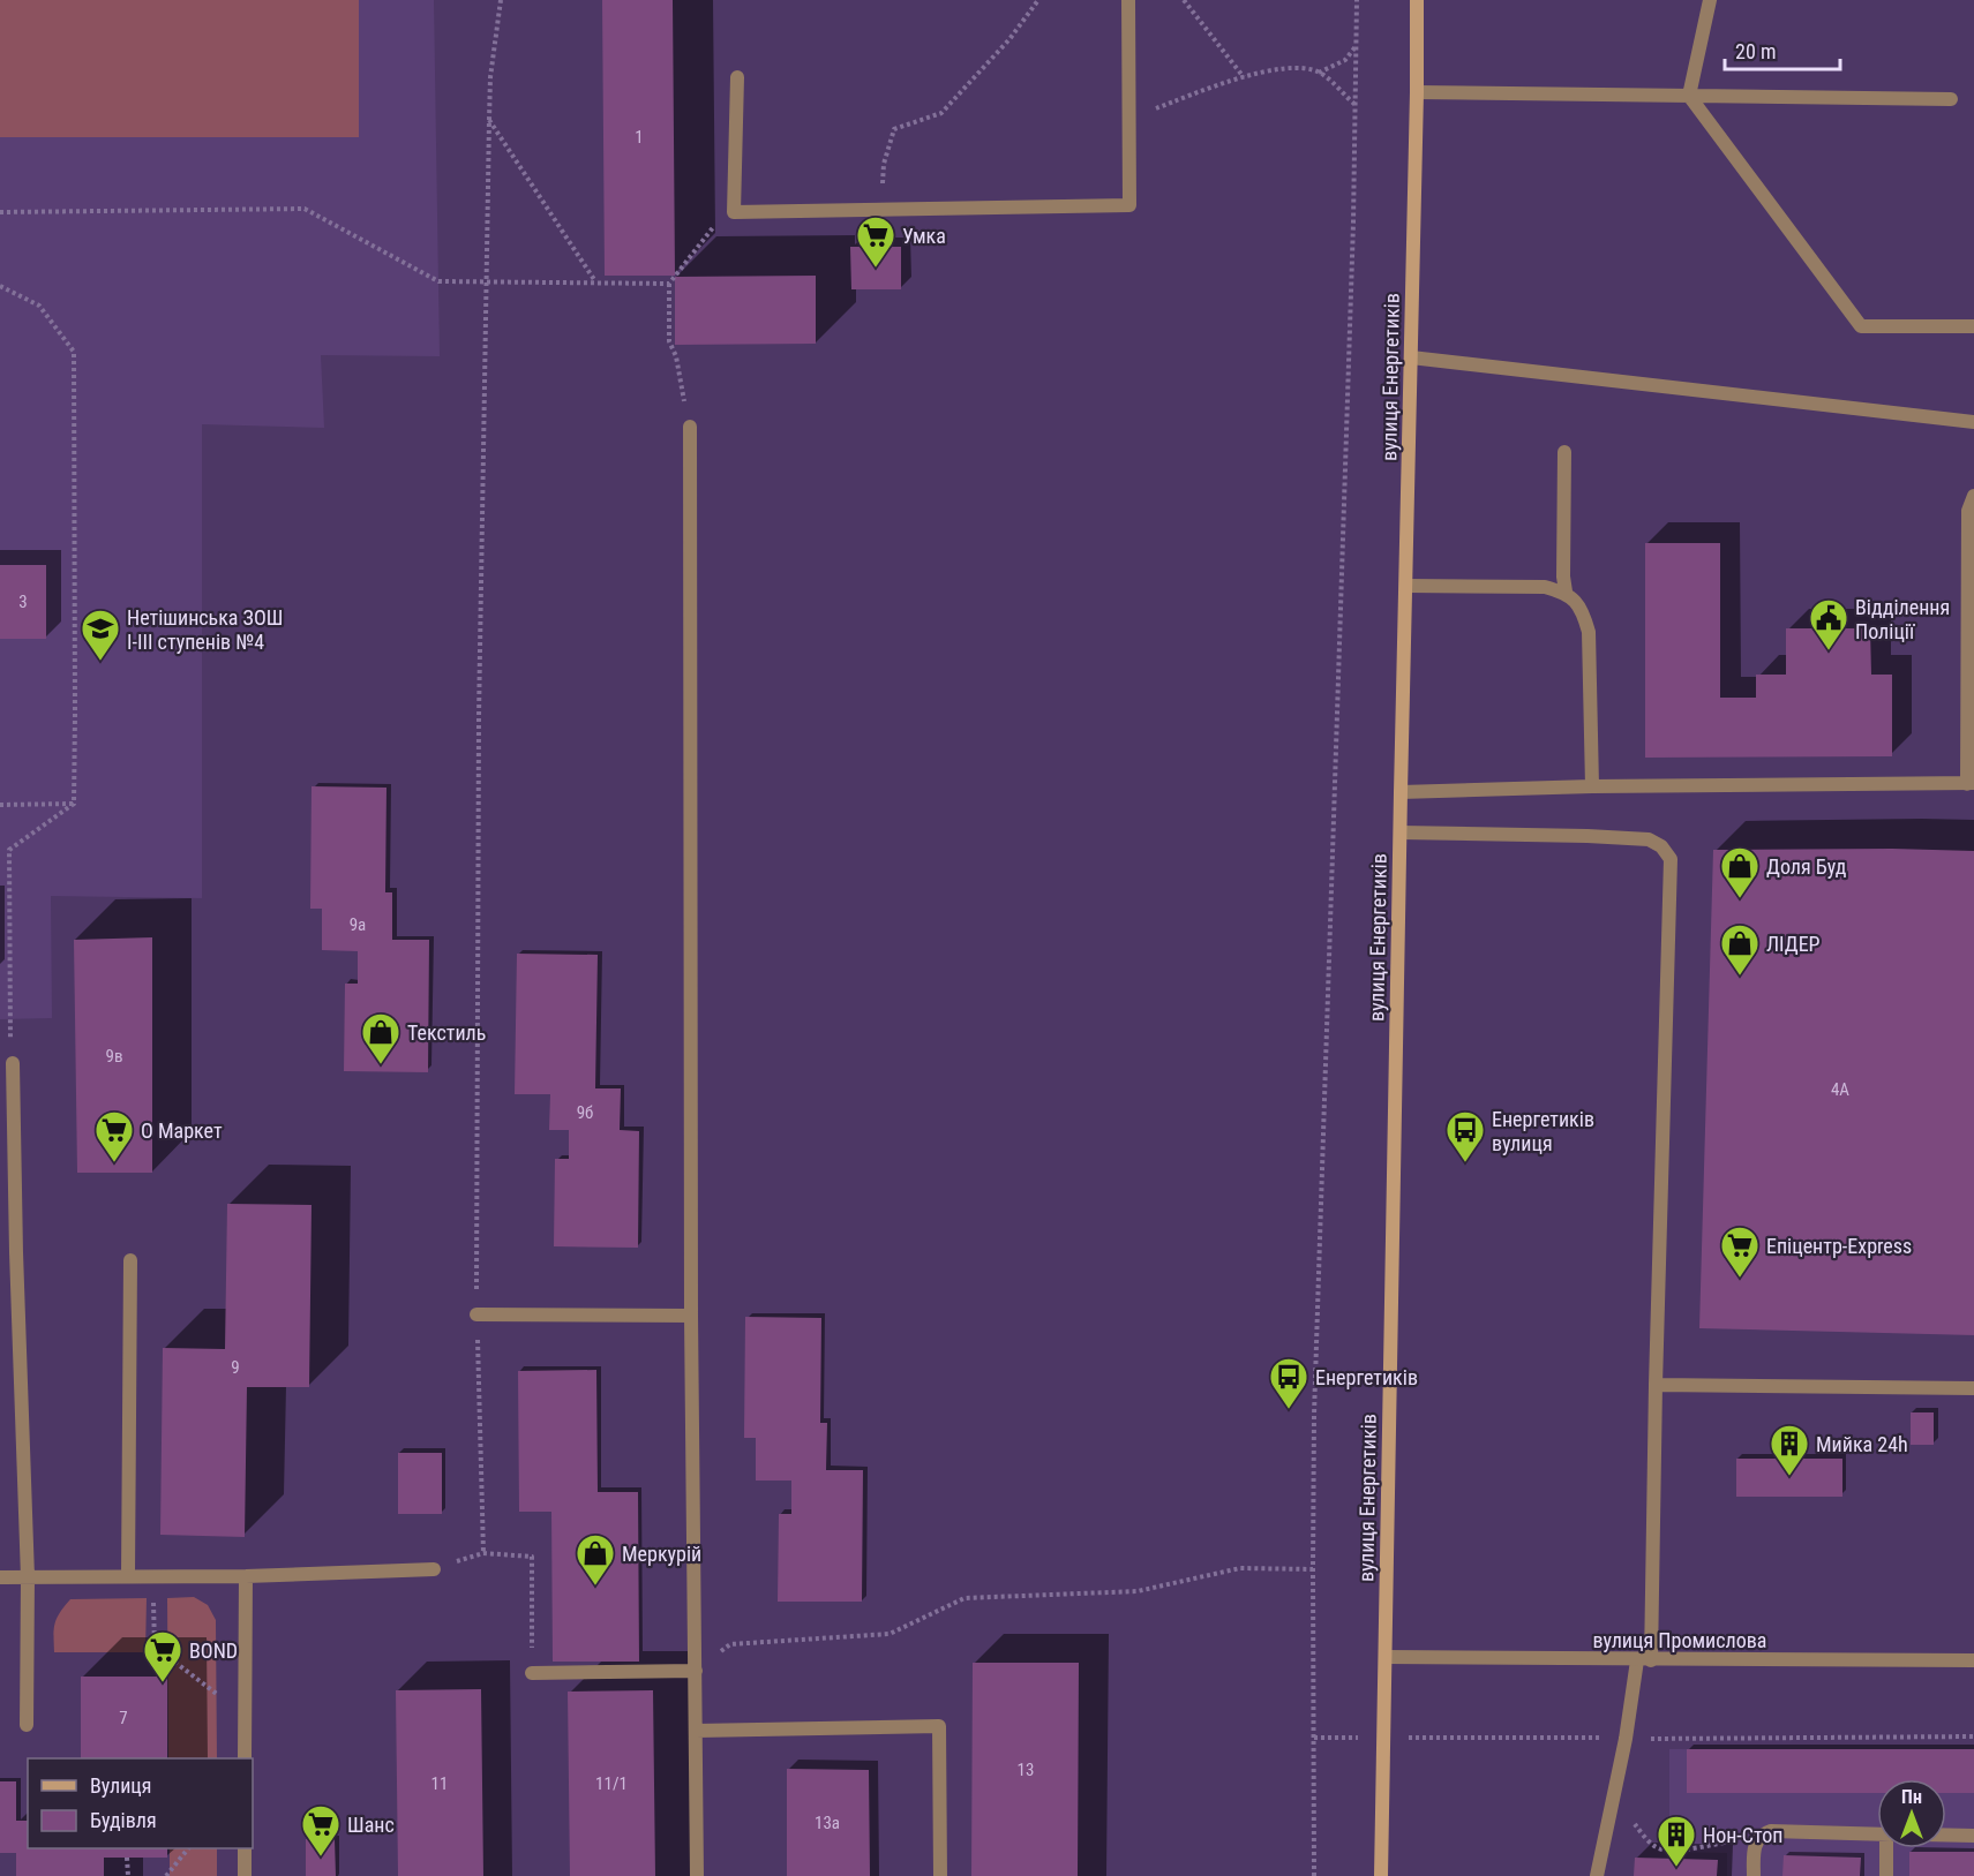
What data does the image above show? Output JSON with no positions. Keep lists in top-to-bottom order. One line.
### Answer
{"streets":{"main road":["вулиця Енергетиків"],"street":["вулиця Промислова"]},"crossings":[["вулиця Енергетиків","вулиця Промислова"]],"places":{"supermarket":["Умка","О Маркет","Епіцентр-Express","BOND","Шанс"],"public building":["Відділення Поліції"],"school or university":["Нетішинська ЗОШ І-ІІІ ступенів №4"],"shop":["Доля Буд","ЛІДЕР","Текстиль","Меркурій"],"bus stop":["Енергетиків вулиця","Енергетиків"],"building":["Мийка 24һ","Нон-Стоп"]},"house_numbers":["1","3","9а","9в","4А","9б","9","7","13","11","11/1","13а"],"legend":["Вулиця","Будівля"],"scale_bar":"20 m","north":"top"}
